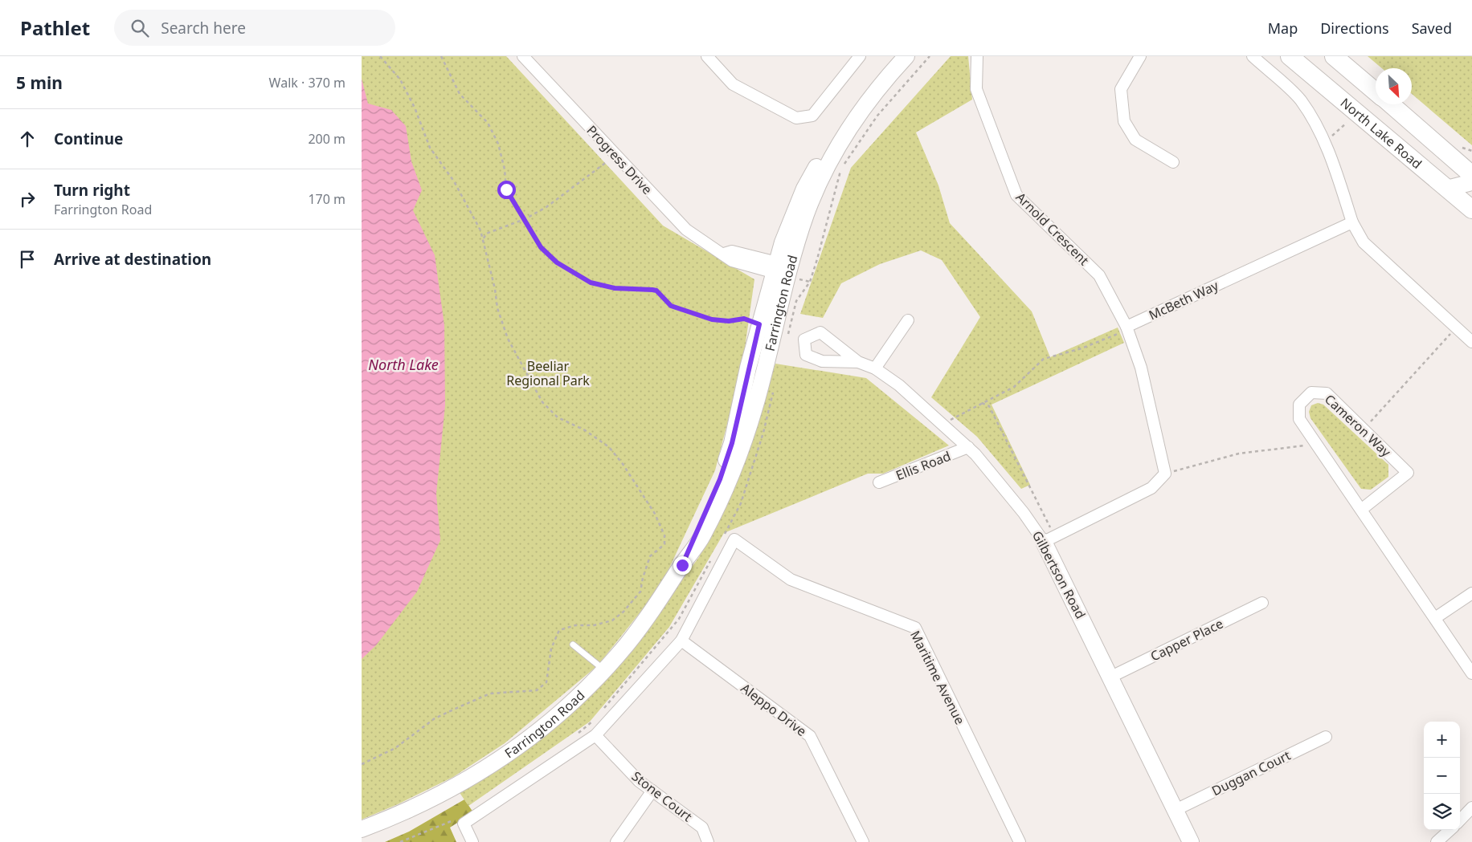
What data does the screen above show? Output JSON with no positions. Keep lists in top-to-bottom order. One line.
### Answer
{"streets":{"main road":["North Lake Road","Farrington Road","Gilbertson Road"],"street":["Progress Drive","Arnold Crescent","McBeth Way","Cameron Way","Ellis Road","Capper Place","Maritime Avenue","Aleppo Drive","Duggan Court","Stone Court"]},"crossings":[["Progress Drive","Farrington Road"],["Arnold Crescent","McBeth Way"],["Ellis Road","Gilbertson Road"],["Gilbertson Road","Capper Place"],["Gilbertson Road","Duggan Court"],["Maritime Avenue","Aleppo Drive"]],"water":["North Lake"],"parks":["Beeliar Regional Park"],"north":"bottom right","page":{"header":"Pathlet","search":"Search here","nav":["Map","Directions","Saved"],"heading":["5 min","Walk · 370 m"],"list":[["Continue","200 m"],["Turn right","Farrington Road","170 m"],"Arrive at destination"],"map_buttons":["+","−"]}}
